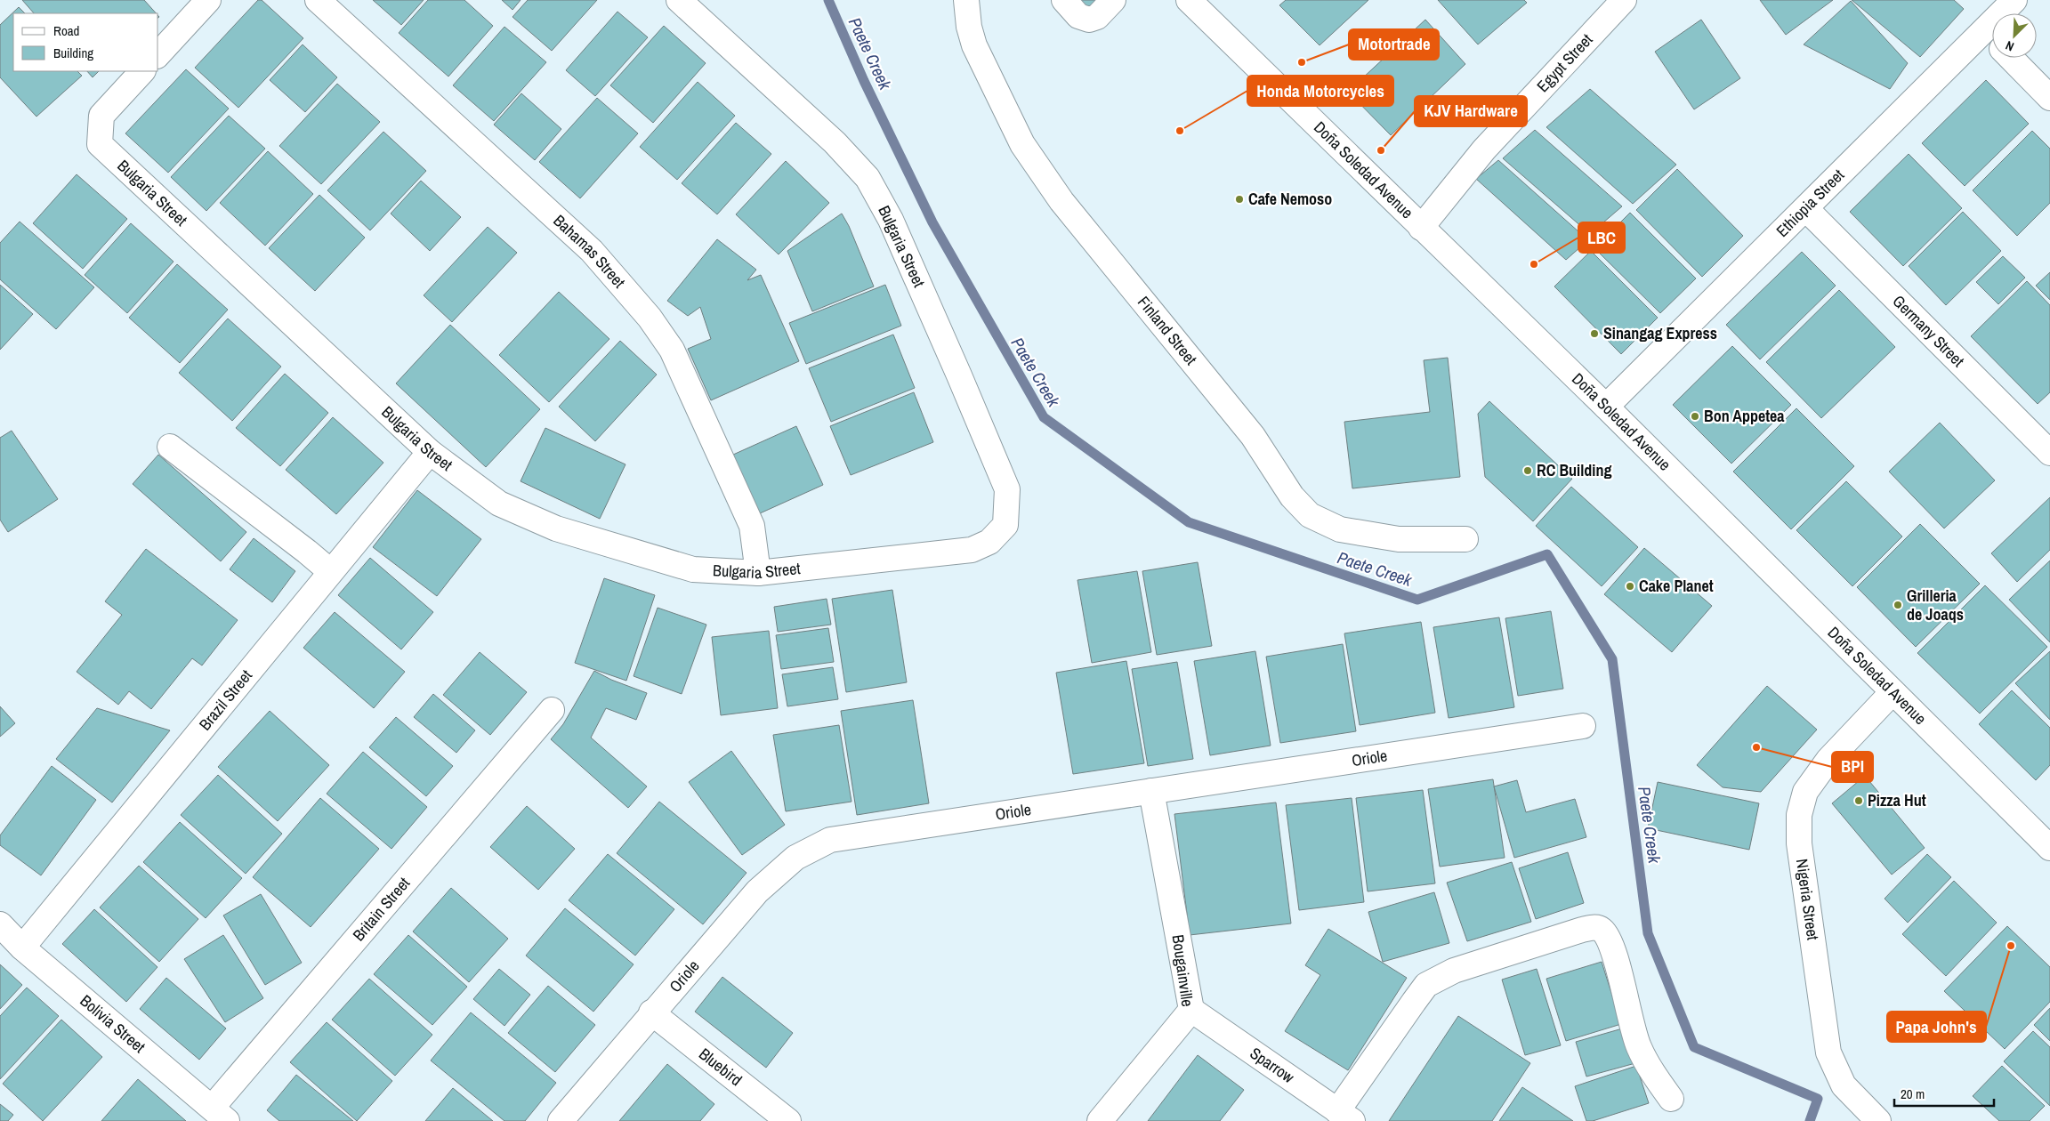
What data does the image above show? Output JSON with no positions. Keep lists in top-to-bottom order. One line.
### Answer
{"streets":{"street":["Egypt Street","Doña Soledad Avenue","Bulgaria Street","Ethiopia Street","Bahamas Street","Finland Street","Germany Street","Brazil Street","Oriole","Nigeria Street","Britain Street","Bougainville","Bolivia Street","Sparrow","Bluebird"]},"crossings":[["Egypt Street","Doña Soledad Avenue"],["Doña Soledad Avenue","Ethiopia Street"],["Doña Soledad Avenue","Nigeria Street"],["Bulgaria Street","Bahamas Street"],["Bulgaria Street","Brazil Street"],["Ethiopia Street","Germany Street"],["Brazil Street","Bolivia Street"],["Oriole","Bougainville"],["Oriole","Bluebird"],["Britain Street","Bolivia Street"],["Bougainville","Sparrow"]],"water":["Paete Creek"],"places":["Motortrade","Honda Motorcycles","KJV Hardware","Cafe Nemoso","LBC","Sinangag Express","Bon Appetea","RC Building","Cake Planet","Grilleria de Joaqs","BPI","Pizza Hut","Papa John's"],"legend":["Road","Building"],"scale_bar":"20 m","north":"bottom left"}
